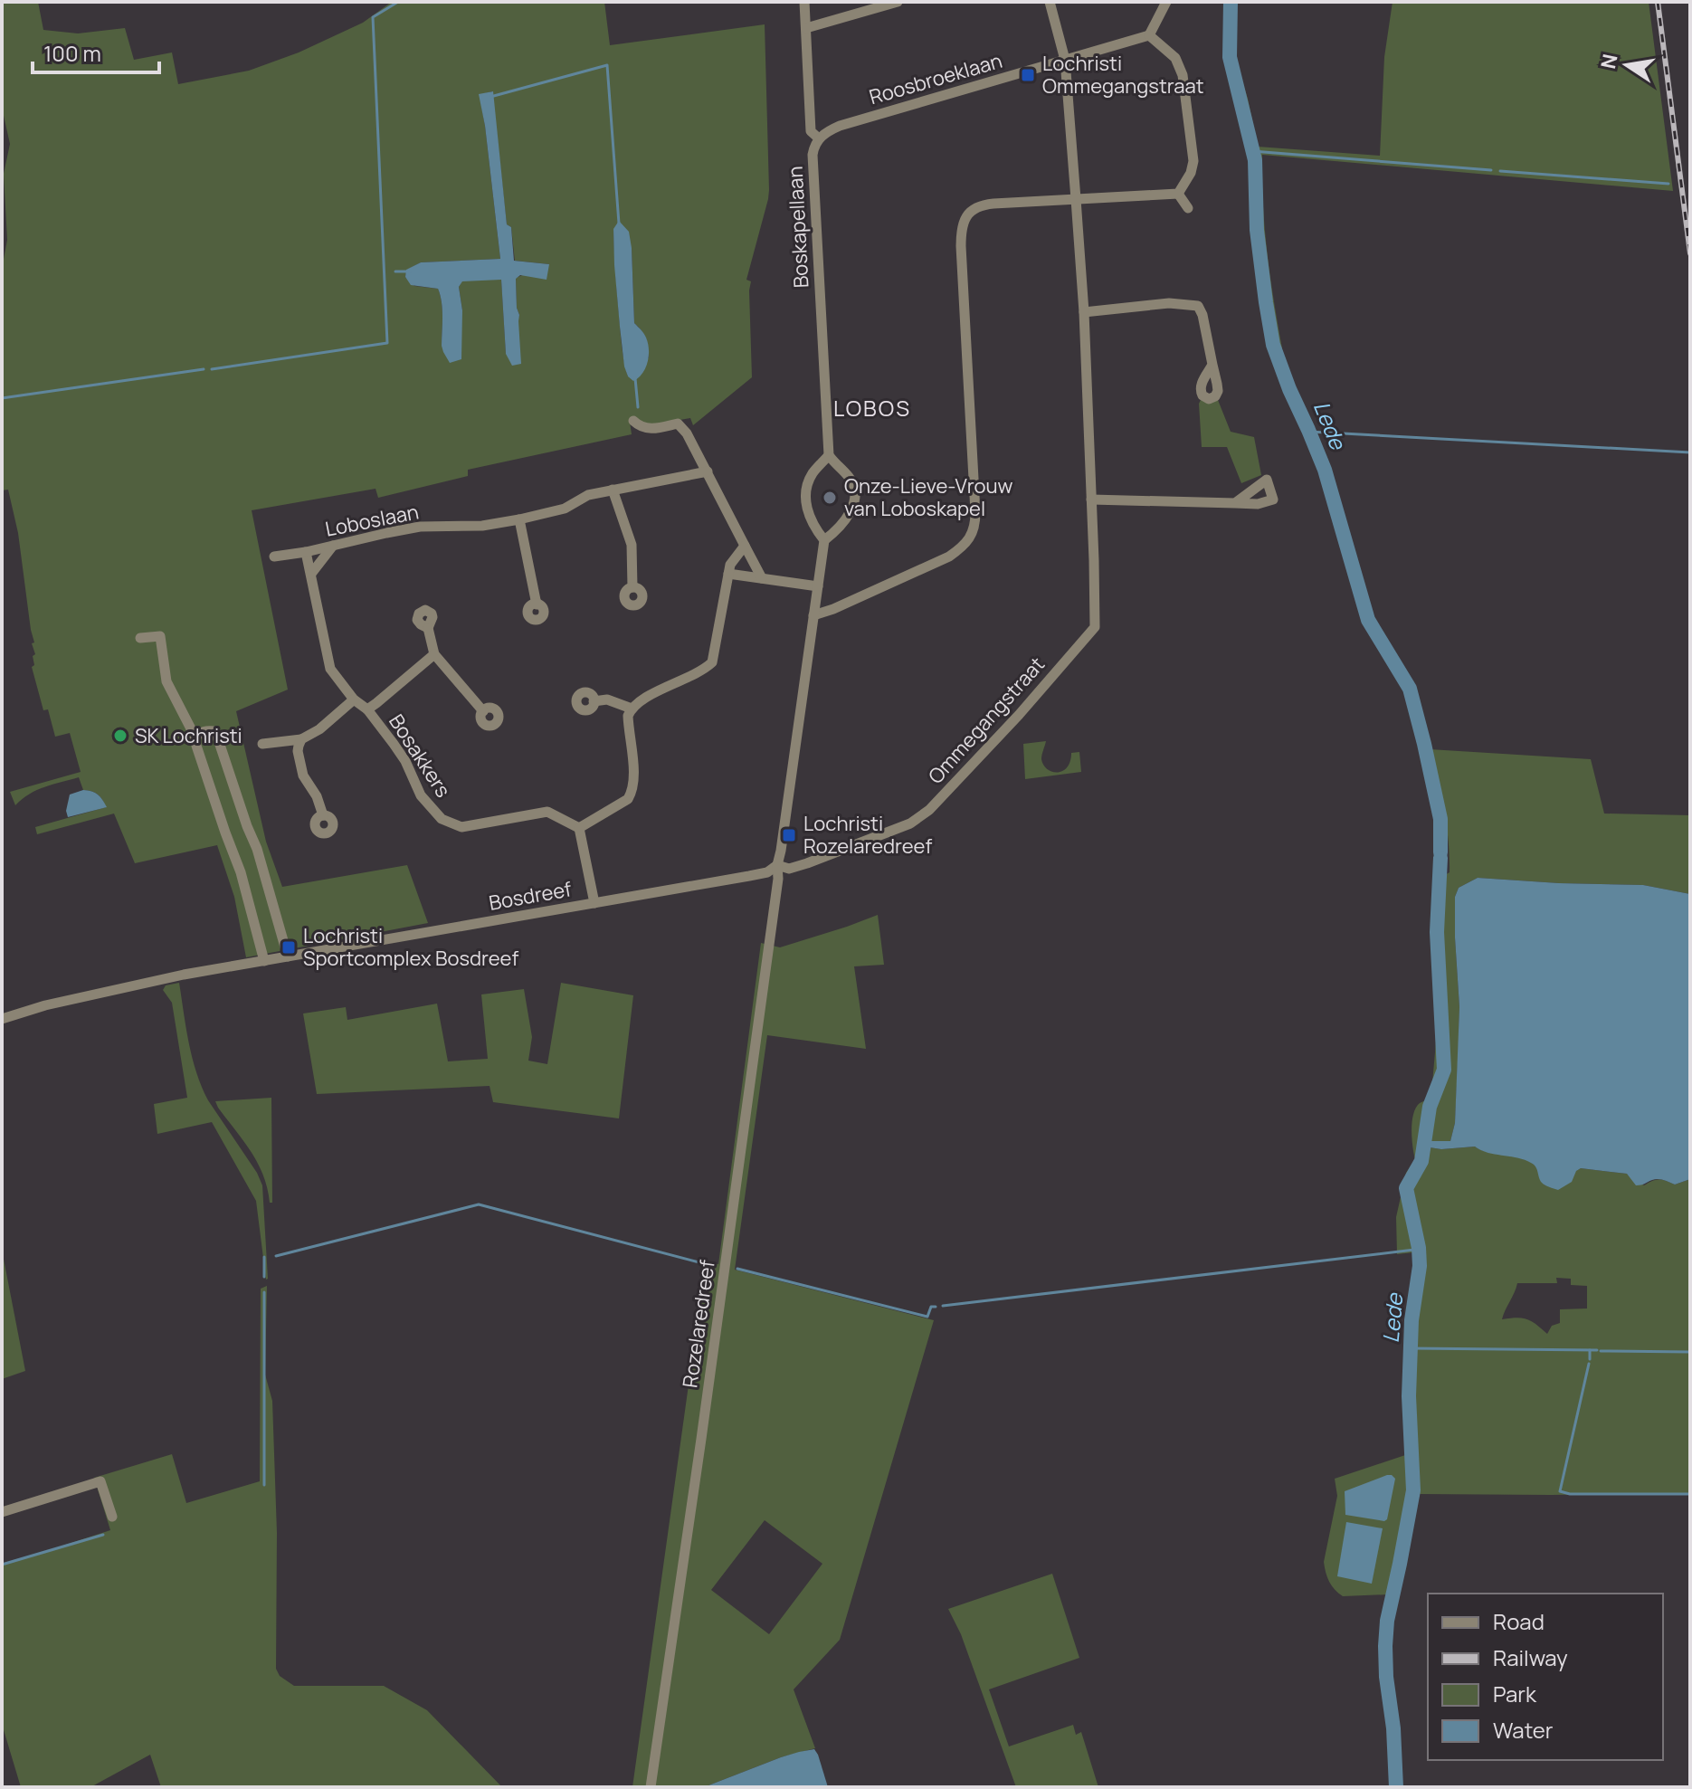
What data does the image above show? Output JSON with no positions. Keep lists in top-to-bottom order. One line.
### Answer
{"streets":{"street":["Roosbroeklaan","Boskapellaan","Loboslaan","Ommegangstraat","Bosakkers","Bosdreef","Rozelaredreef"]},"crossings":[["Roosbroeklaan","Boskapellaan"],["Roosbroeklaan","Ommegangstraat"],["Loboslaan","Bosakkers"],["Ommegangstraat","Bosdreef"],["Ommegangstraat","Rozelaredreef"],["Bosdreef","Rozelaredreef"]],"districts":["LOBOS"],"water":["Lede"],"places":{"transit":["Lochristi Ommegangstraat","Lochristi Rozelaredreef","Lochristi Sportcomplex Bosdreef"],"other":["Onze-Lieve-Vrouw van Loboskapel","SK Lochristi"]},"legend":["Road","Railway","Park","Water"],"scale_bar":"100 m","north":"left"}
